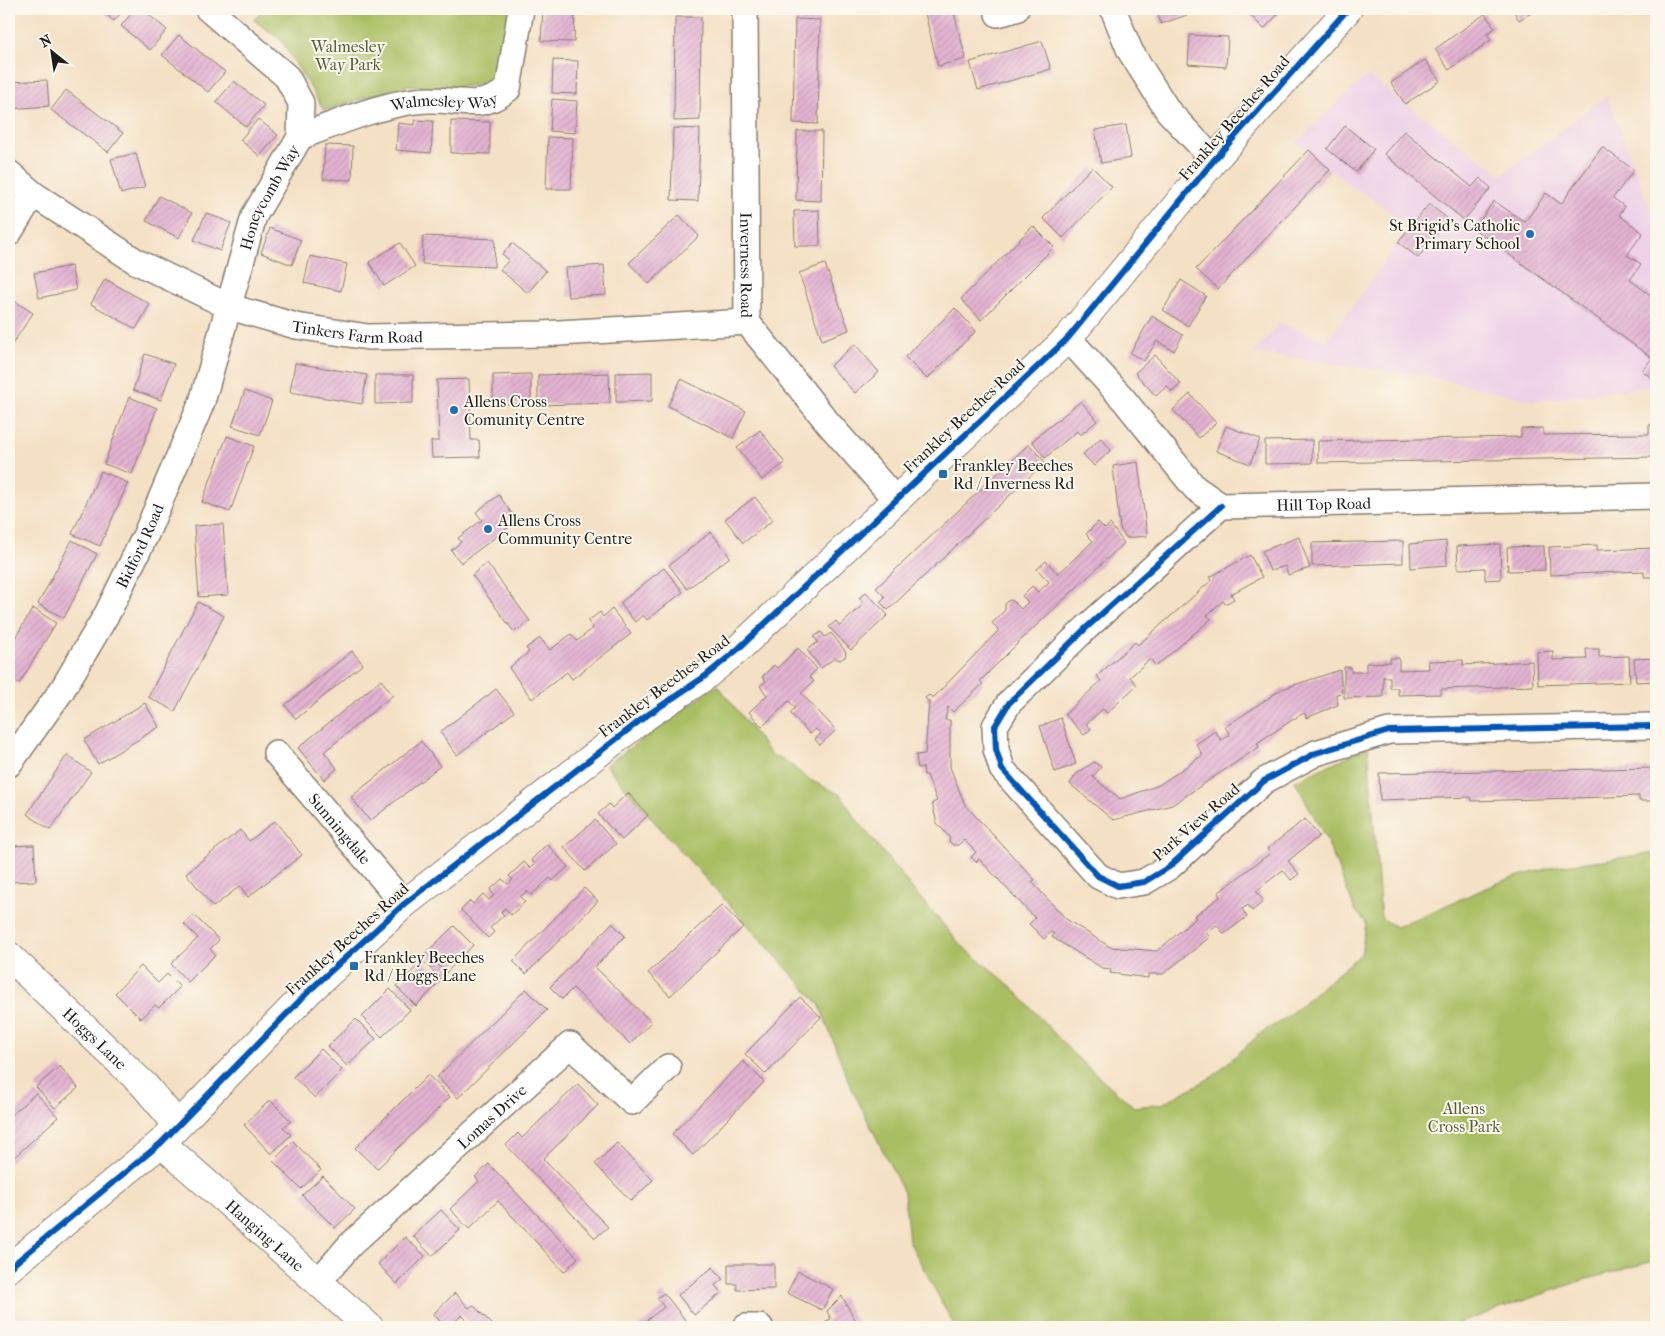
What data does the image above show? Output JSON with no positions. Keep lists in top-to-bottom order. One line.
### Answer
{"streets":{"street":["Walmesley Way","Frankley Beeches Road","Honeycomb Way","Inverness Road","Tinkers Farm Road","Hill Top Road","Bidford Road","Park View Road","Sunningdale","Hoggs Lane","Lomas Drive","Hanging Lane"]},"crossings":[["Walmesley Way","Honeycomb Way"],["Frankley Beeches Road","Inverness Road"],["Frankley Beeches Road","Sunningdale"],["Frankley Beeches Road","Hoggs Lane"],["Frankley Beeches Road","Hanging Lane"],["Honeycomb Way","Tinkers Farm Road"],["Honeycomb Way","Bidford Road"],["Inverness Road","Tinkers Farm Road"],["Tinkers Farm Road","Bidford Road"],["Hill Top Road","Park View Road"],["Hoggs Lane","Hanging Lane"],["Lomas Drive","Hanging Lane"]],"parks":["Walmesley Way Park","Allens Cross Park"],"places":{"other":["St Brigid's Catholic Primary School","Allens Cross Comunity Centre","Allens Cross Community Centre"],"transit":["Frankley Beeches Rd / Inverness Rd","Frankley Beeches Rd / Hoggs Lane"]},"north":"top left"}
